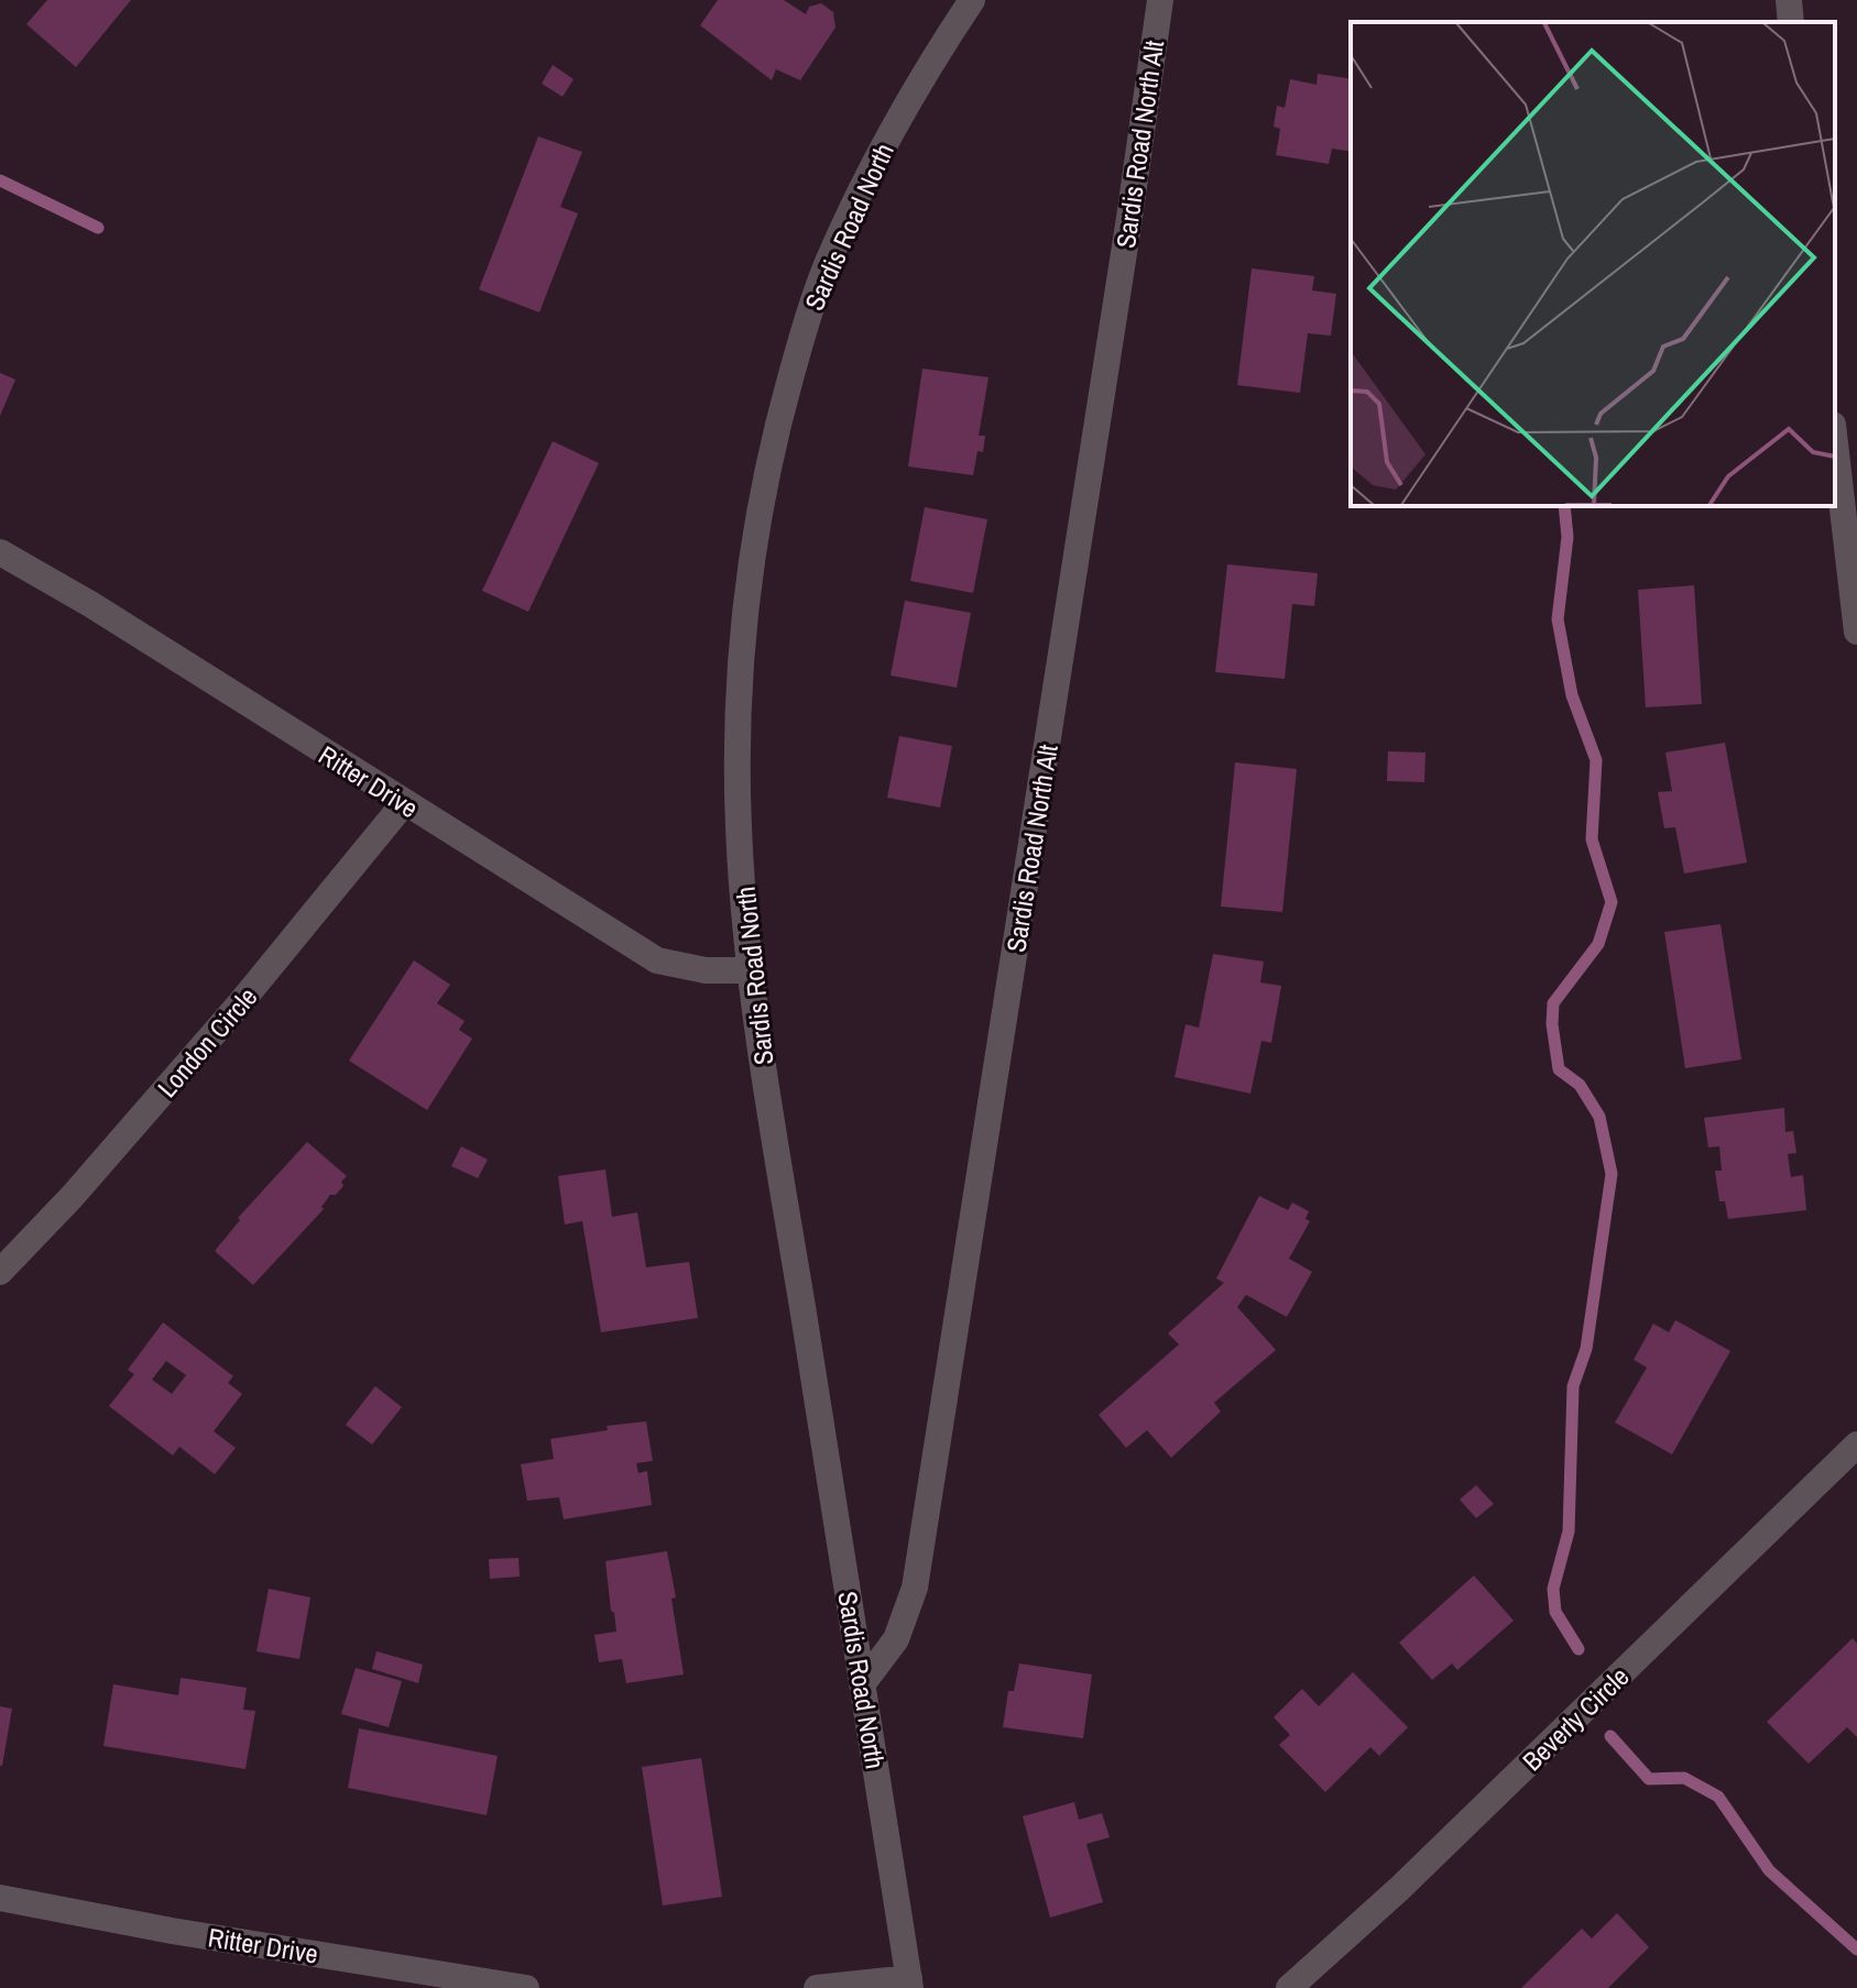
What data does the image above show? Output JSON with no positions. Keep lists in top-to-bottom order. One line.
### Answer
{"streets":{"street":["Sardis Road North Alt","Sardis Road North","Ritter Drive","London Circle","Beverly Circle"]},"crossings":[["Sardis Road North Alt","Sardis Road North"],["Sardis Road North","Ritter Drive"],["Ritter Drive","London Circle"]]}
